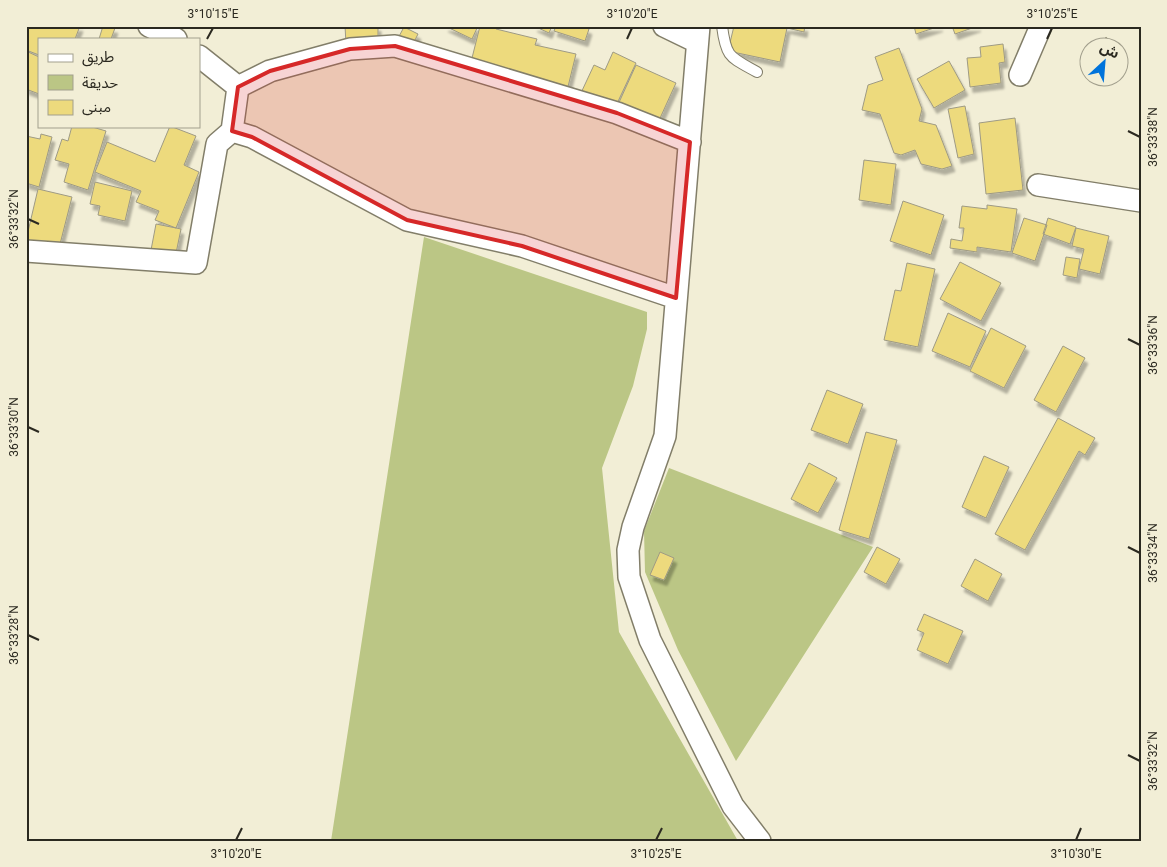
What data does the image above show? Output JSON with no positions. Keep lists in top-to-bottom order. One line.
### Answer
{"legend":["طريق","حديقة","مبنى"],"north":"top right","coordinates":["3°10'15\"E","3°10'20\"E","3°10'25\"E","36°33'38\"N","36°33'32\"N","36°33'36\"N","36°33'30\"N","36°33'34\"N","36°33'28\"N","3°10'30\"E"]}
